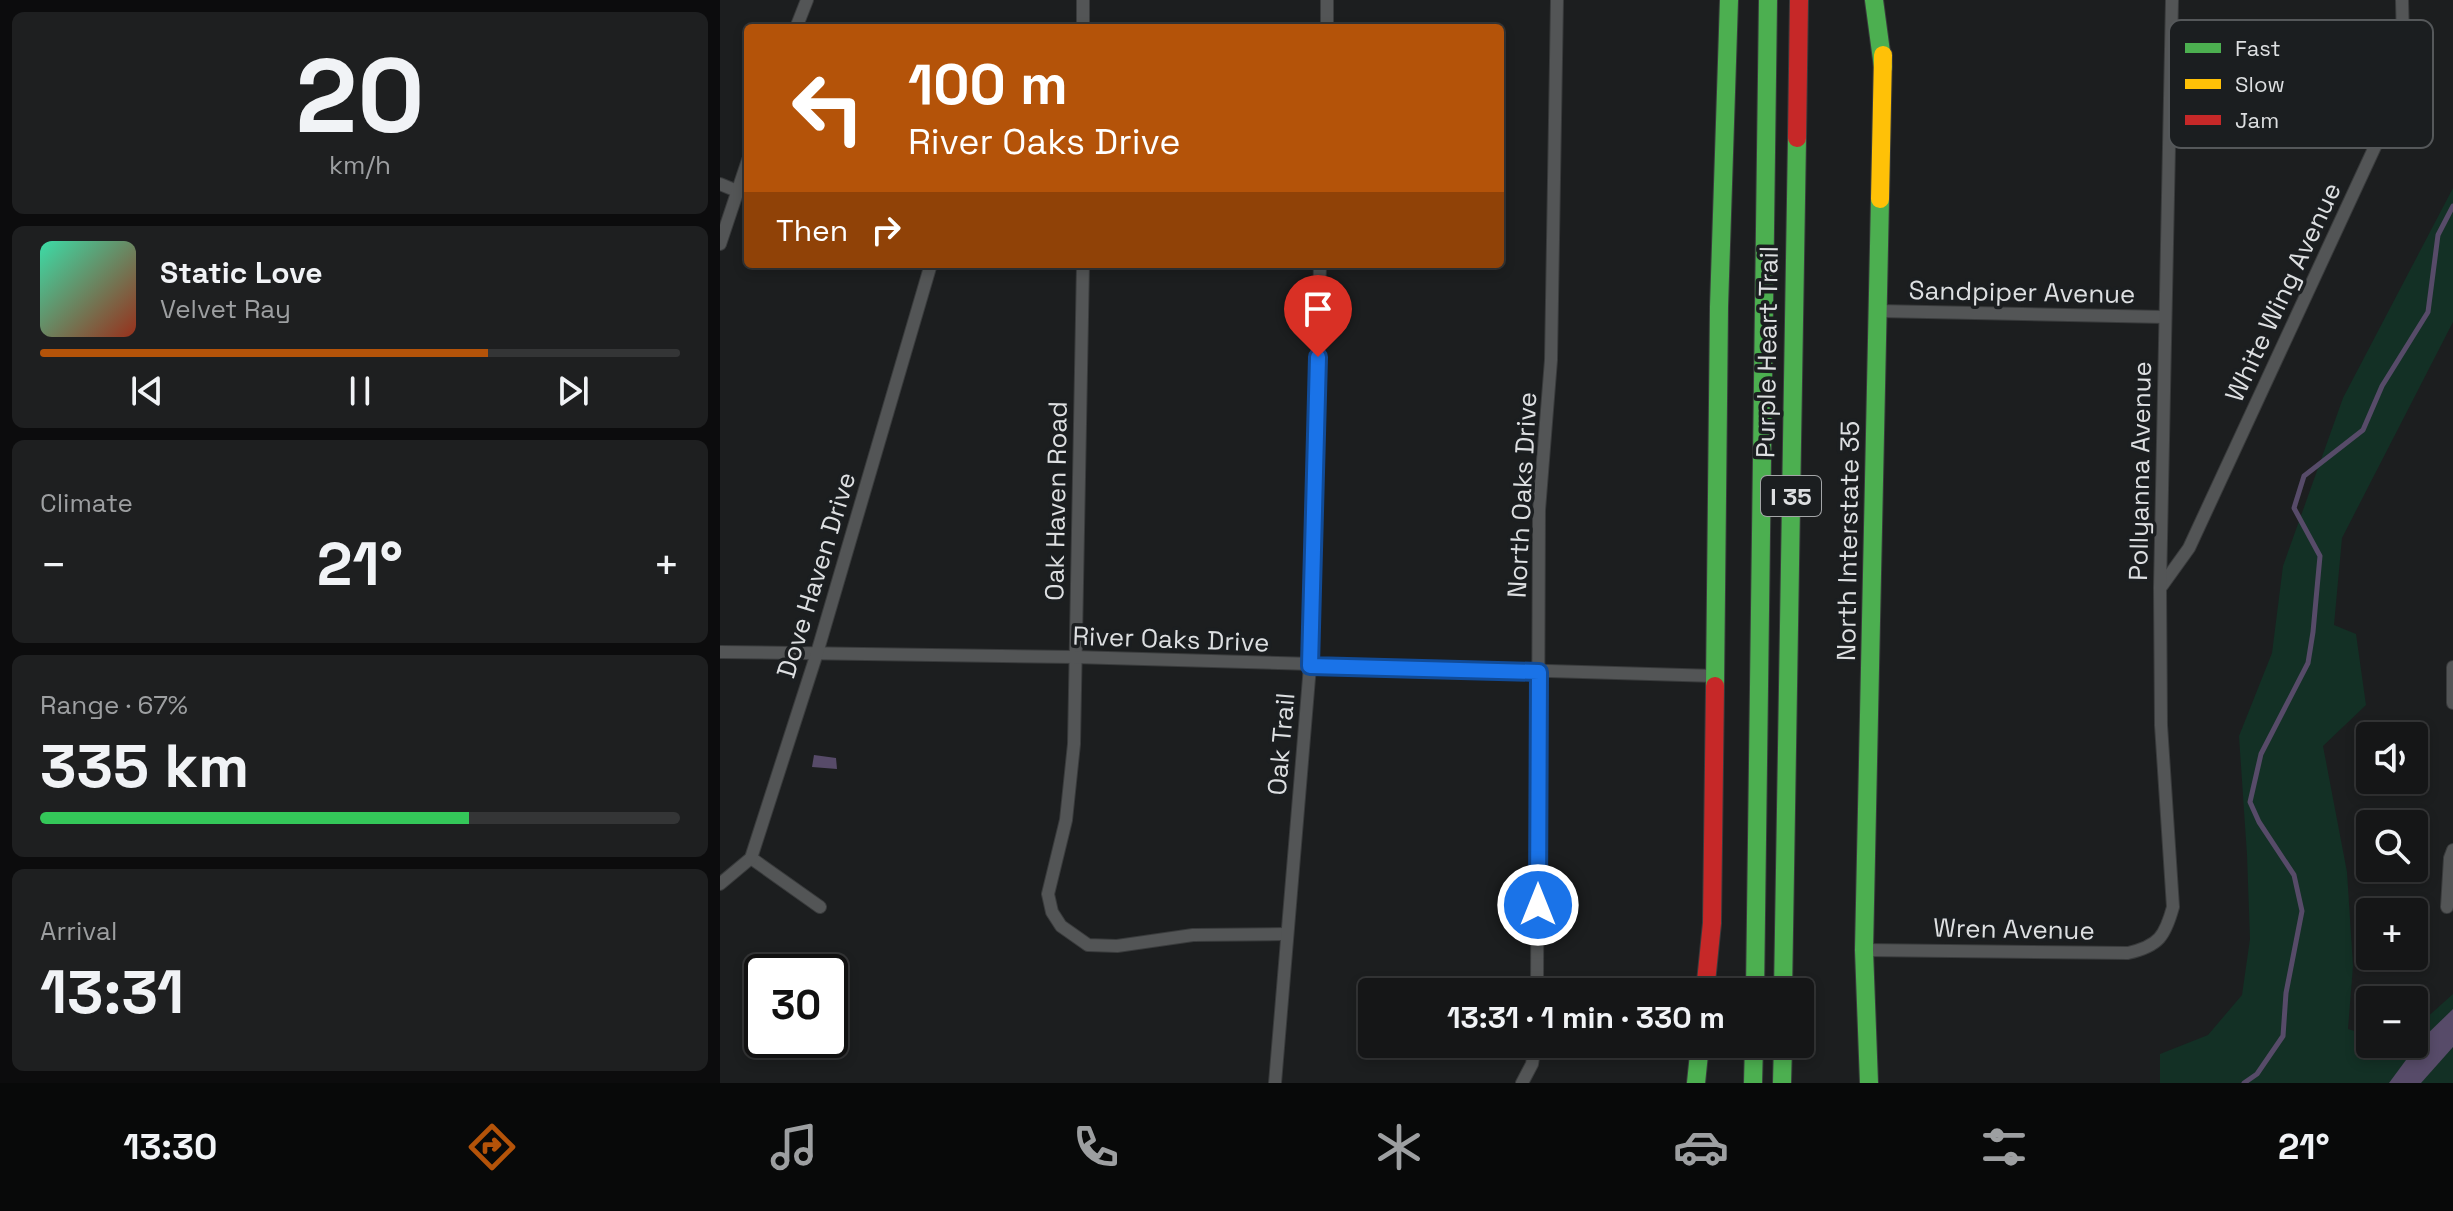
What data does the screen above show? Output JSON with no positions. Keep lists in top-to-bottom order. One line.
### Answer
{"streets":{"main road":["Purple Heart Trail","I 35","North Interstate 35"],"street":["Sandpiper Avenue","White Wing Avenue","Pollyanna Avenue","North Oaks Drive","Oak Haven Road","Dove Haven Drive","River Oaks Drive","Oak Trail","Wren Avenue"]},"crossings":[["Sandpiper Avenue","Pollyanna Avenue"],["Sandpiper Avenue","North Interstate 35"],["White Wing Avenue","Pollyanna Avenue"],["Pollyanna Avenue","Wren Avenue"],["North Oaks Drive","River Oaks Drive"],["Oak Haven Road","River Oaks Drive"],["Oak Haven Road","Oak Trail"],["North Interstate 35","Wren Avenue"],["Dove Haven Drive","River Oaks Drive"],["River Oaks Drive","Oak Trail"]],"legend":["Fast","Slow","Jam"],"page":{"tile":[["20","km/h"],"Climate",["Range · 67%","335 km"],["Arrival","13:31"]],"turn":["100 m","River Oaks Drive"],"then":"Then","song":["Static Love","Velvet Ray"],"heat":["−","21°","+"],"map_buttons":["+","−"],"limit":"30","trip":"13:31 · 1 min · 330 m","tabs":["13:30","21°"]}}
